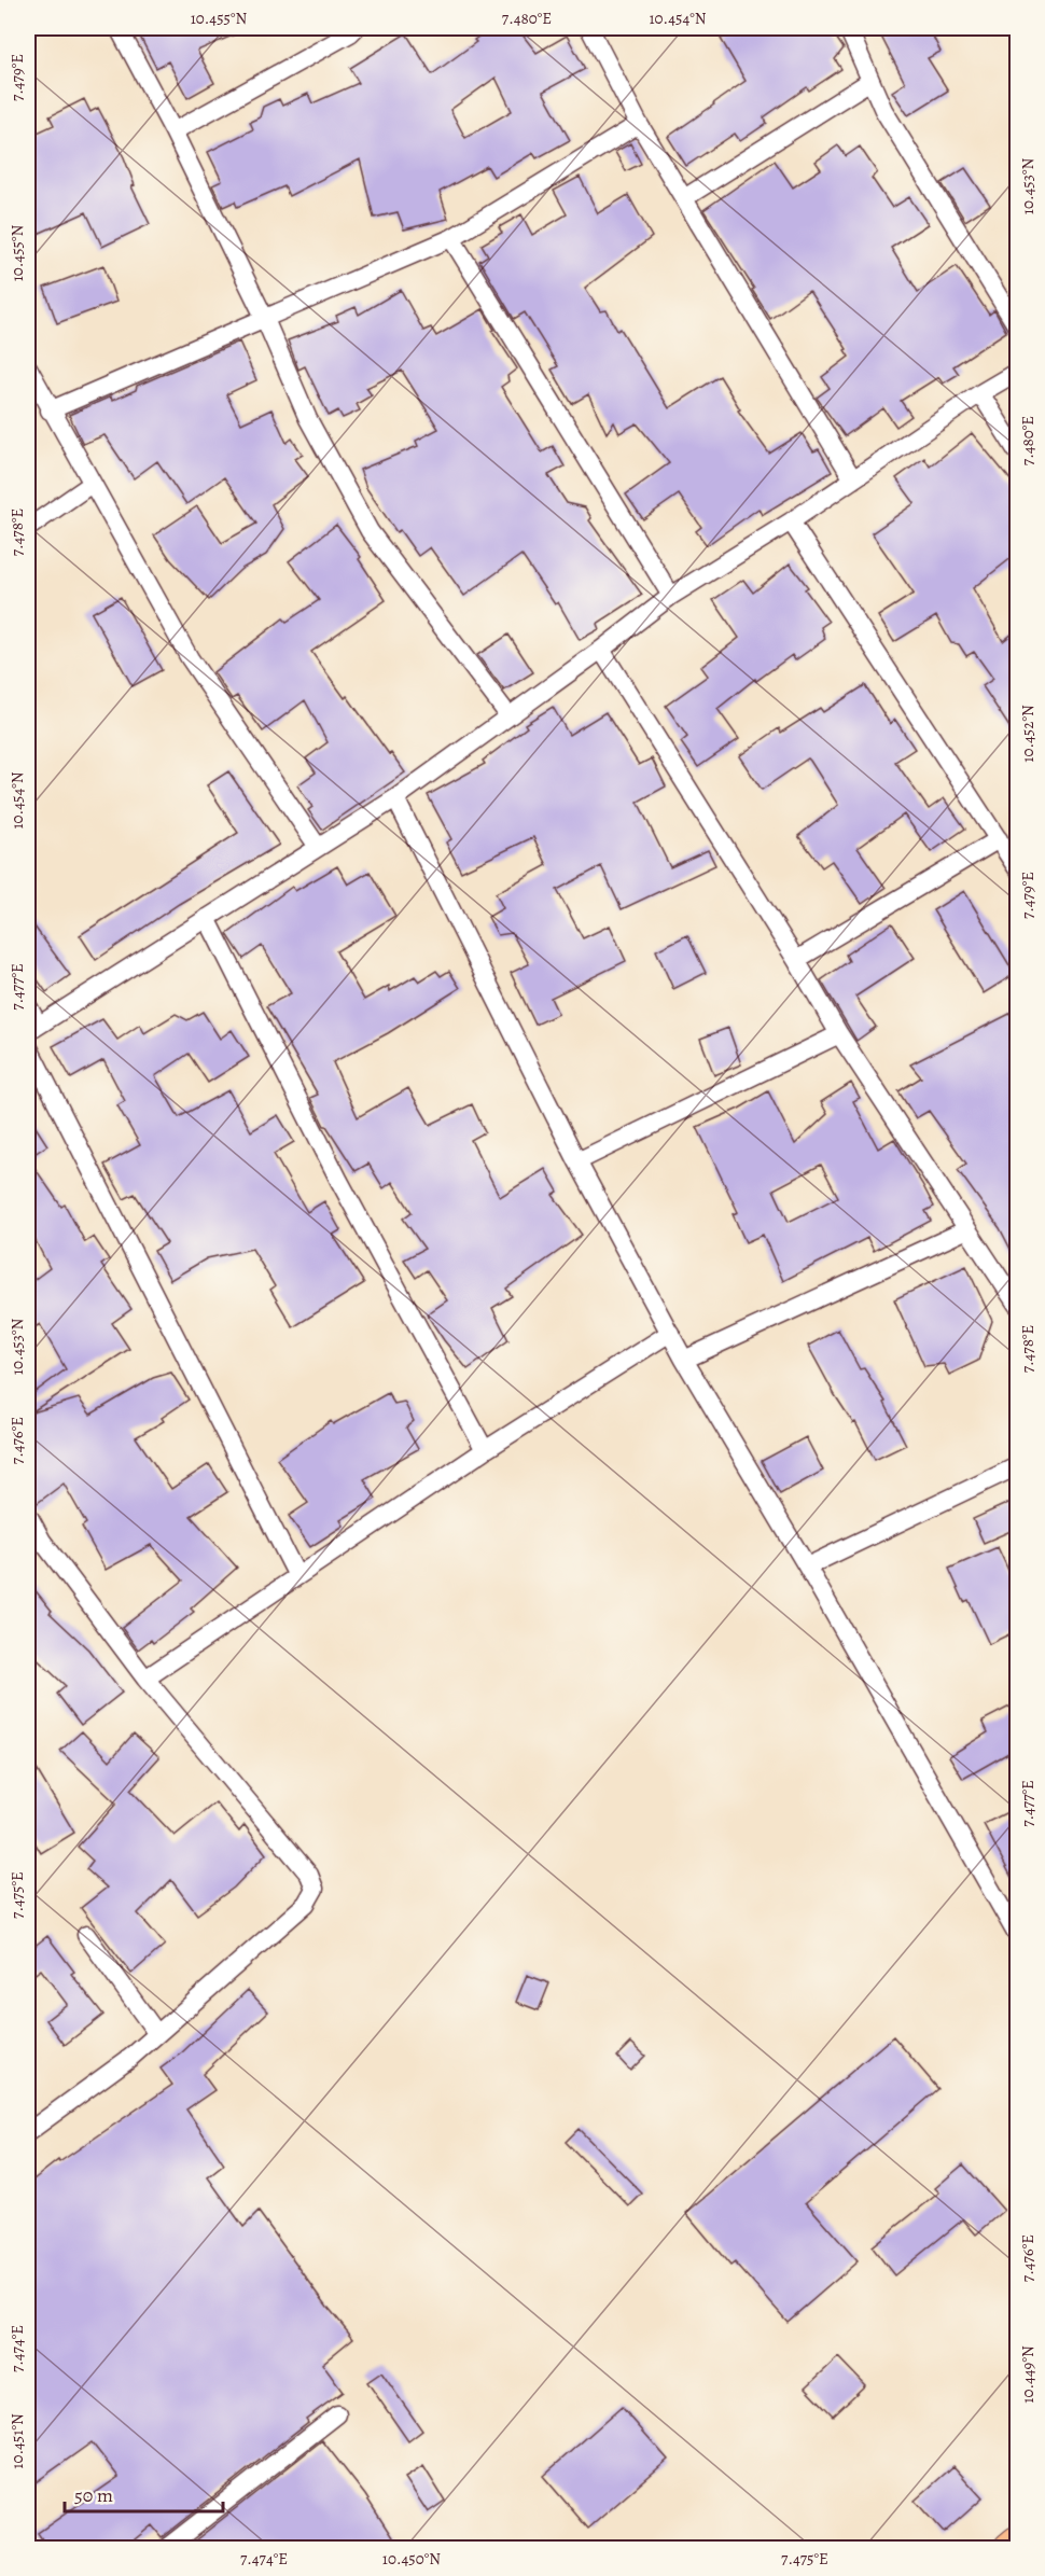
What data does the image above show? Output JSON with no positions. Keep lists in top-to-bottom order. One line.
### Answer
{"scale_bar":"50 m","coordinates":["10.455°N","7.480°E","10.454°N","7.479°E","10.453°N","7.478°E","10.452°N","7.477°E","7.476°E","7.475°E","7.474°E","10.449°N","10.451°N","10.450°N"]}
